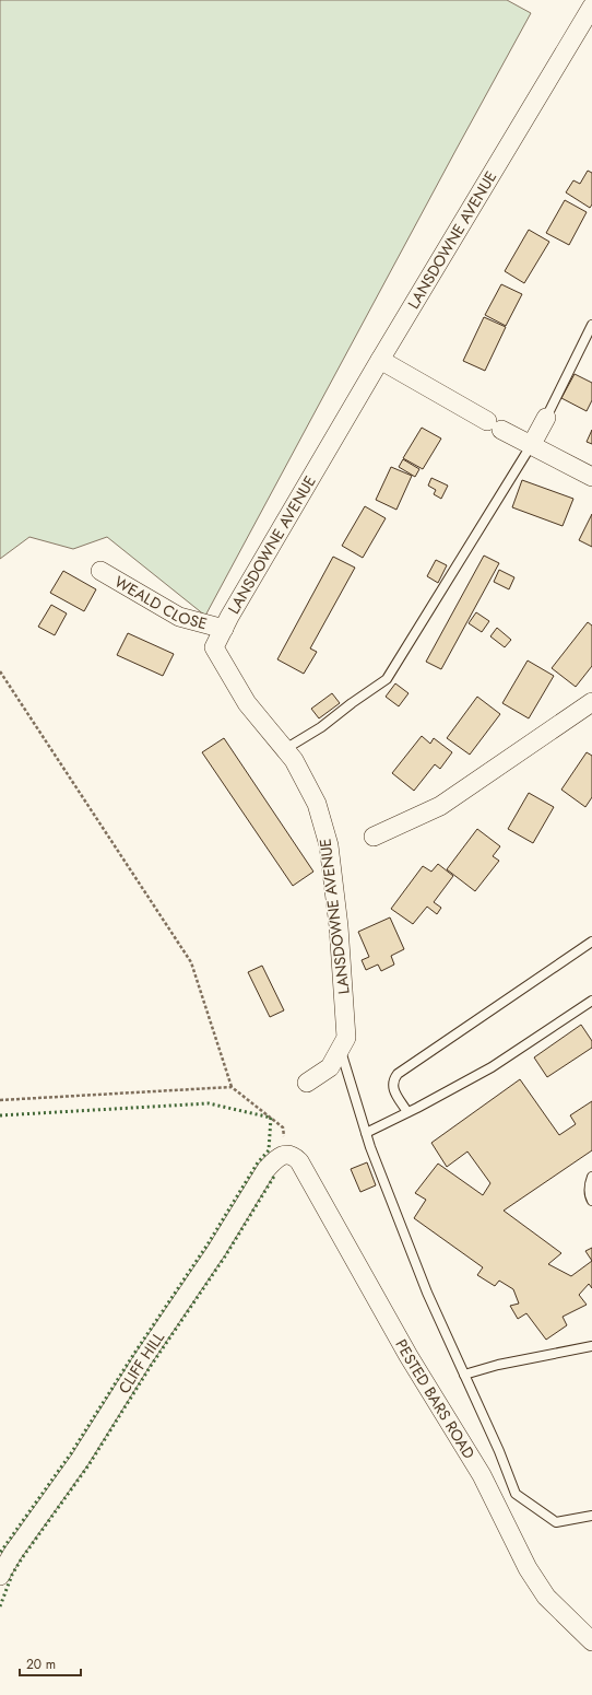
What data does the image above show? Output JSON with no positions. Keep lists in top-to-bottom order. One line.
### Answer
{"streets":{"street":["LANSDOWNE AVENUE","WEALD CLOSE","CLIFF HILL","PESTED BARS ROAD"]},"crossings":[["LANSDOWNE AVENUE","WEALD CLOSE"],["CLIFF HILL","PESTED BARS ROAD"]],"scale_bar":"20 m"}
